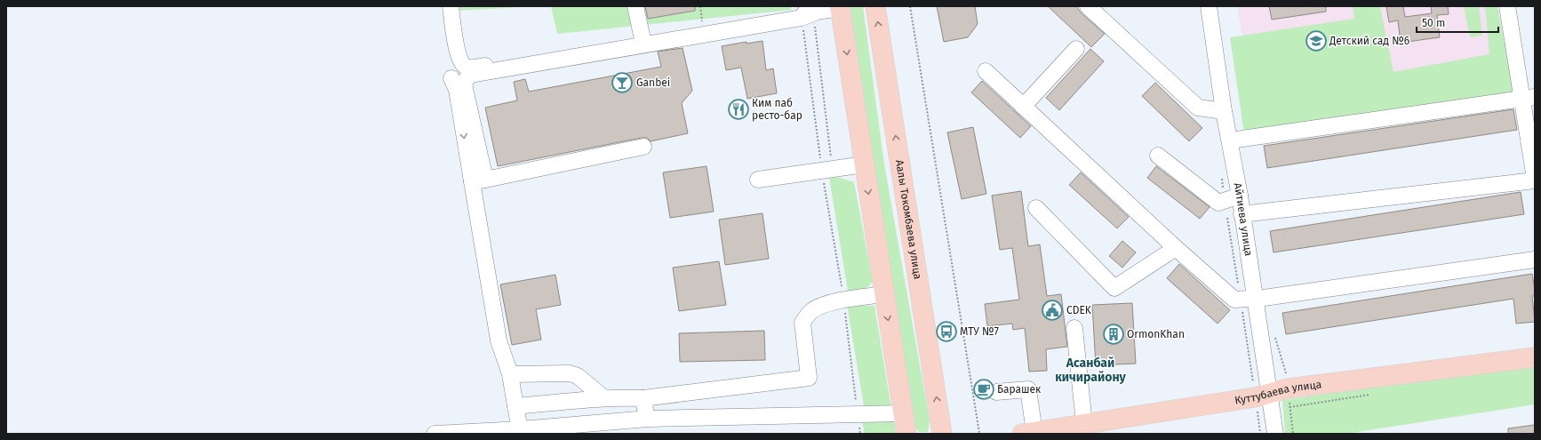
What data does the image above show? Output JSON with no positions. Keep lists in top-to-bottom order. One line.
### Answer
{"streets":{"main road":["Аалы Токомбаева улица","Куттубаева улица"],"street":["Айтиева улица"]},"crossings":[["Айтиева улица","Куттубаева улица"]],"districts":["Асанбай кичирайону"],"places":{"school or university":["Детский сад №6"],"bar":["Ganbei"],"restaurant":["Ким паб ресто-бар"],"public building":["CDEK"],"bus stop":["МТУ №7"],"building":["OrmonKhan"],"cafe":["Барашек"]},"scale_bar":"50 m"}
